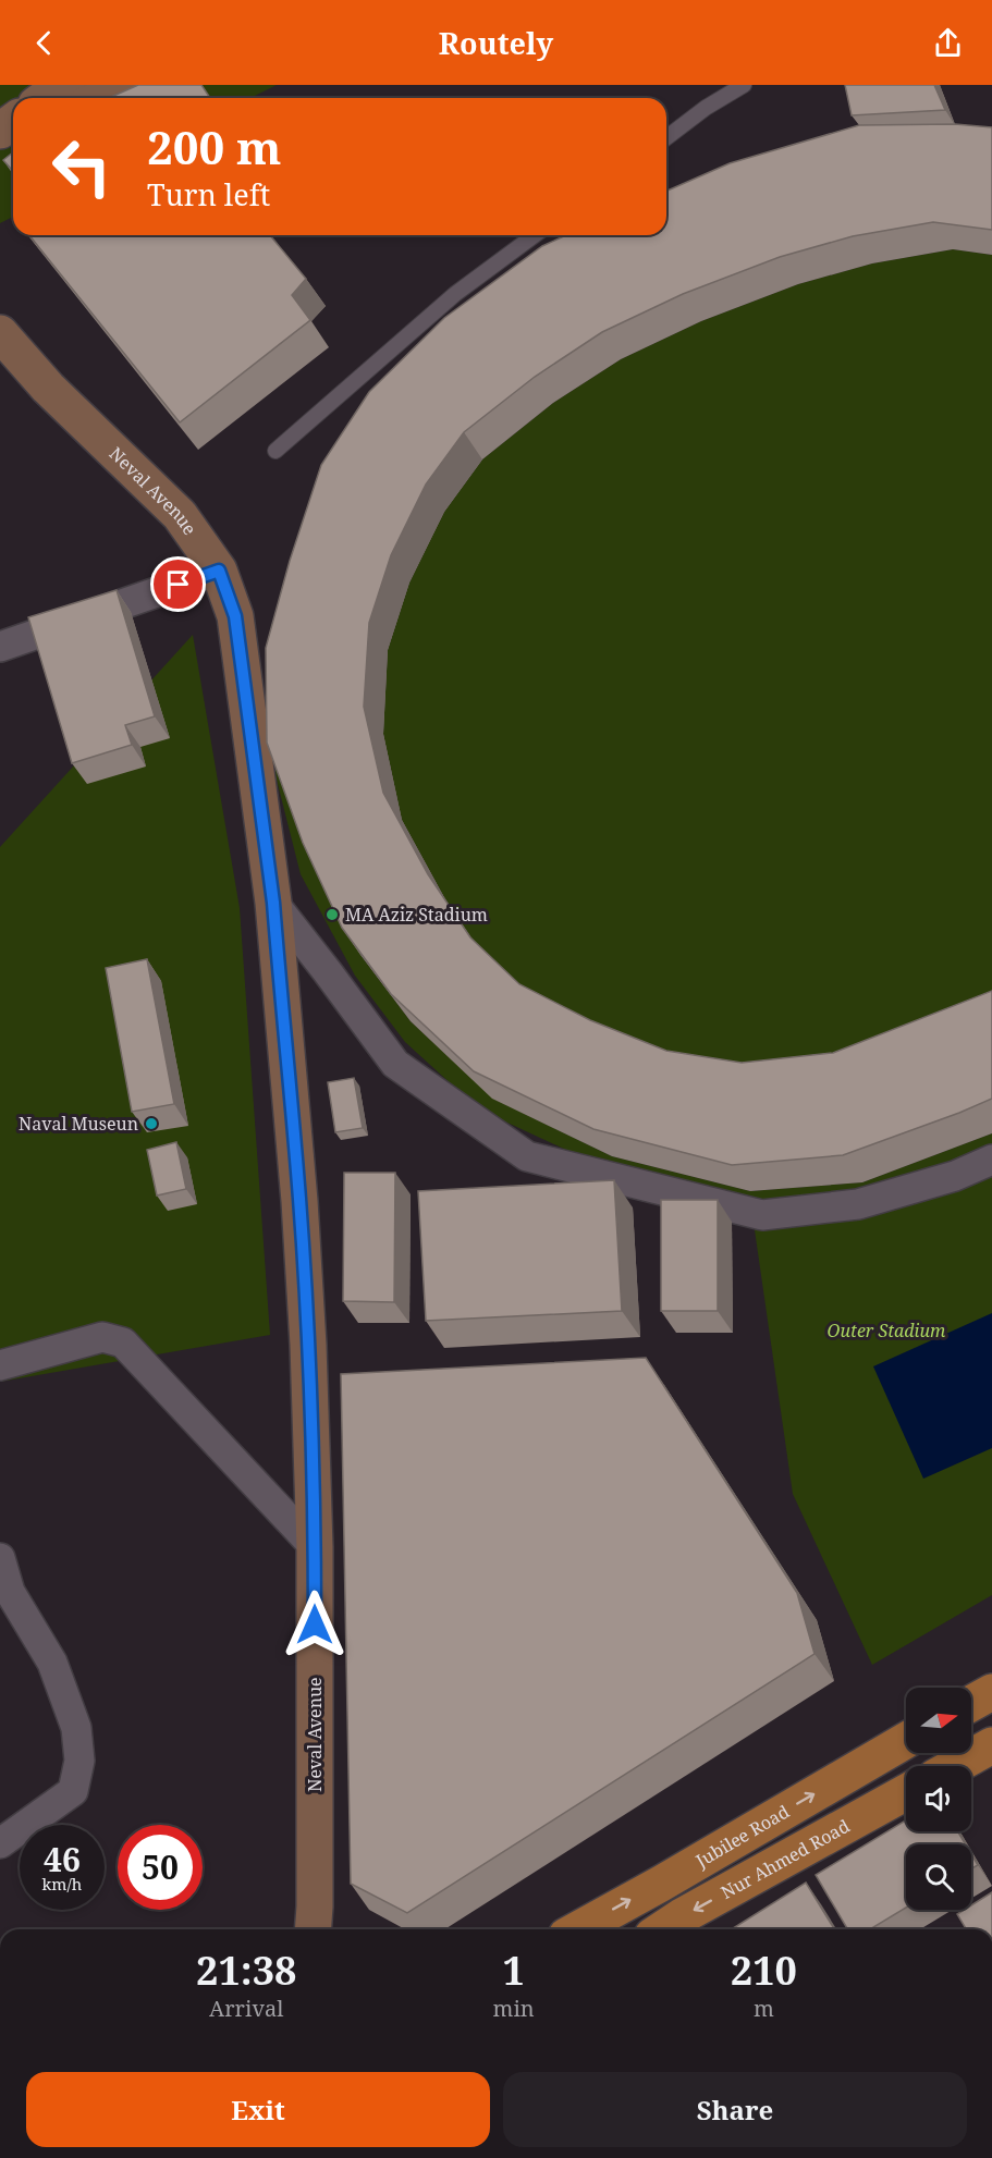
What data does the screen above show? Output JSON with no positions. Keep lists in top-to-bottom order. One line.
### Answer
{"streets":{"main road":["Neval Avenue","Jubilee Road","Nur Ahmed Road"]},"one_way":["Jubilee Road","Nur Ahmed Road"],"parks":["Outer Stadium"],"places":["MA Aziz Stadium","Naval Museun"],"north":"right","page":{"header":"Routely","turn":["200 m","Turn left"],"speed":"46 km/h","limit":"50","eta":["21:38","Arrival","1","min","210","m"],"buttons":["Exit","Share"]}}
